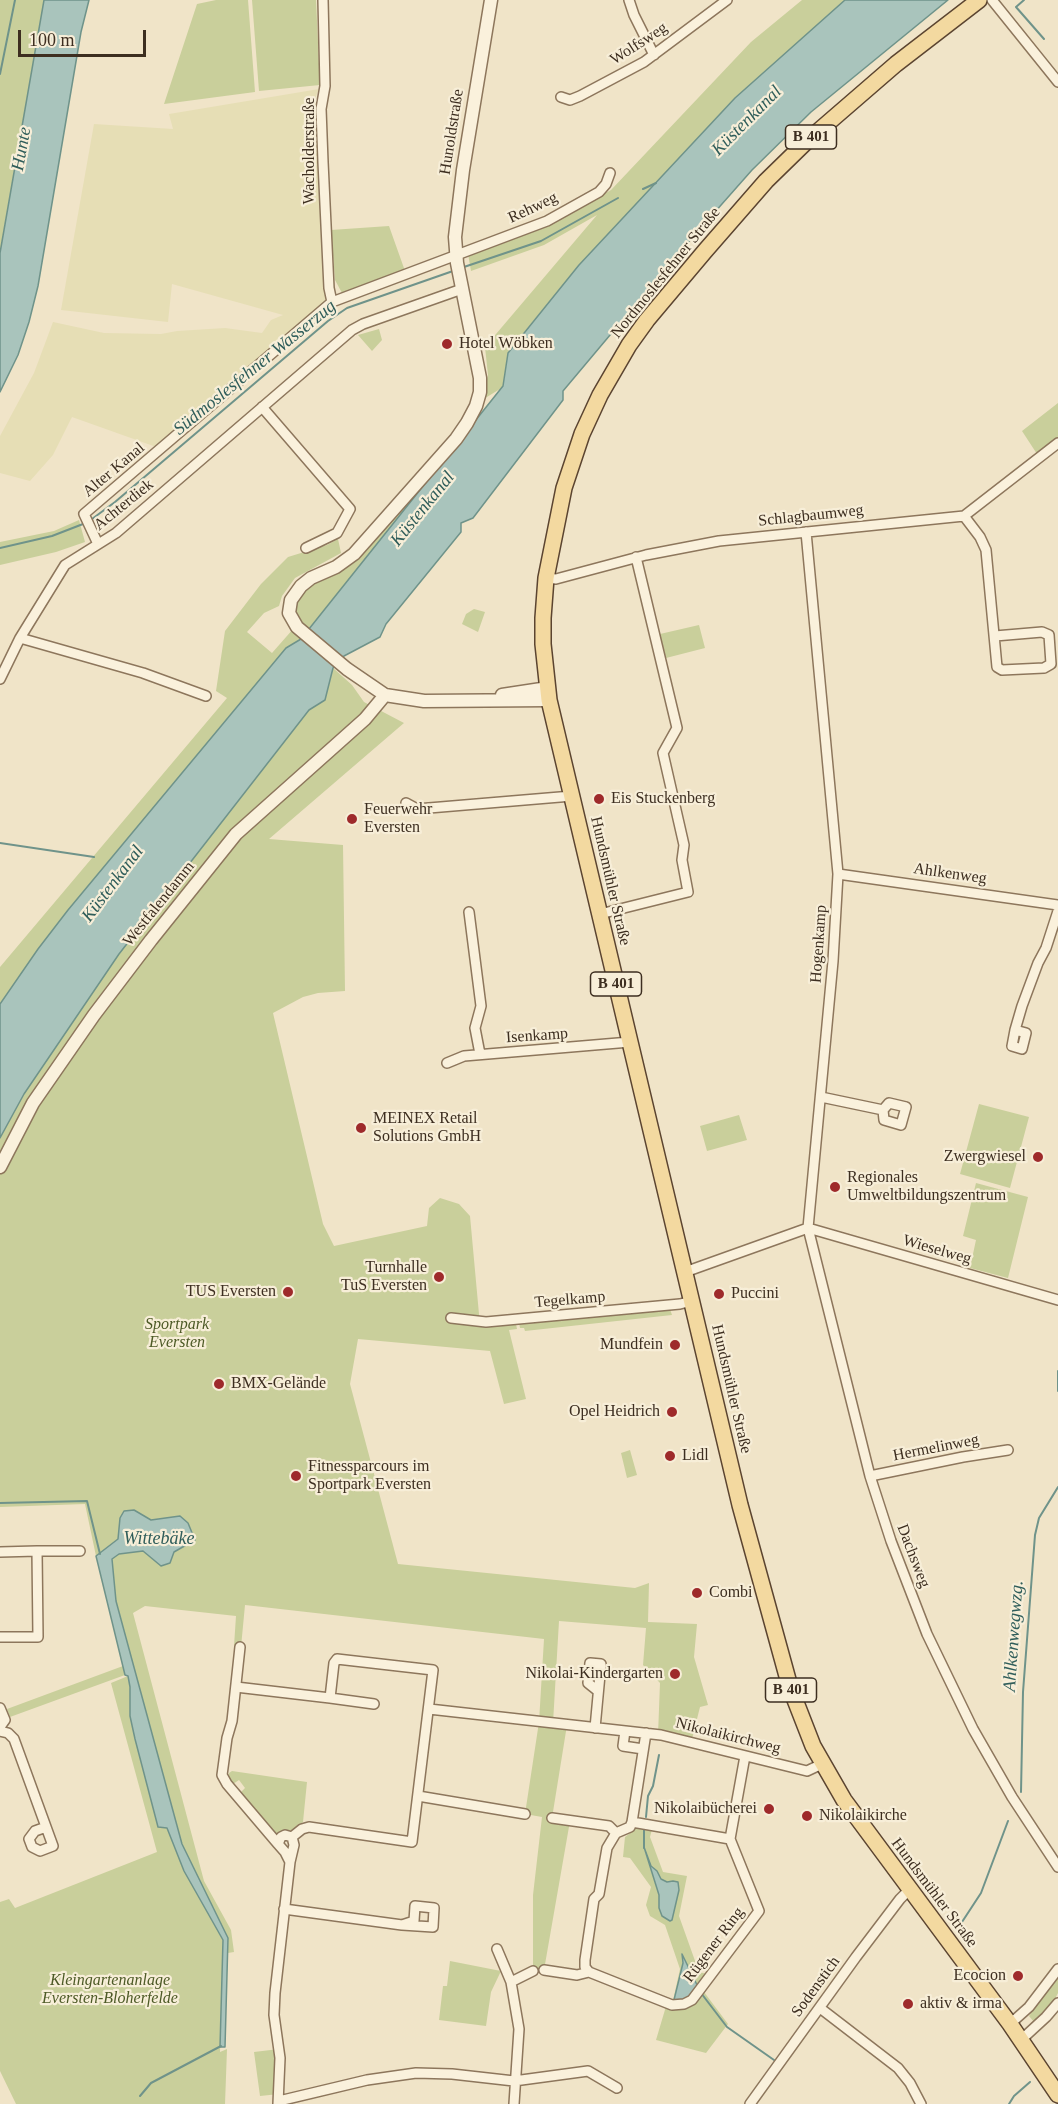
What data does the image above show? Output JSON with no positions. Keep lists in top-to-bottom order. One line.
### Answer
{"streets":{"main road":["B 401","Nordmoslesfehner Straße","Hundsmühler Straße"],"street":["Wolfsweg","Hunoldstraße","Wacholderstraße","Rehweg","Alter Kanal","Achterdiek","Schlagbaumweg","Ahlkenweg","Westfalendamm","Hogenkamp","Isenkamp","Wieselweg","Tegelkamp","Hermelinweg","Dachsweg","Nikolaikirchweg","Rügener Ring","Sodenstich"]},"crossings":[["Hunoldstraße","Rehweg"],["Hunoldstraße","Alter Kanal"],["Hunoldstraße","Achterdiek"],["Wacholderstraße","Alter Kanal"],["Rehweg","Alter Kanal"],["Rehweg","Achterdiek"],["Nordmoslesfehner Straße","Schlagbaumweg"],["Nordmoslesfehner Straße","Hundsmühler Straße"],["Alter Kanal","Achterdiek"],["Schlagbaumweg","Hogenkamp"],["Ahlkenweg","Hogenkamp"],["Hundsmühler Straße","Isenkamp"],["Hundsmühler Straße","Tegelkamp"],["Hundsmühler Straße","Nikolaikirchweg"],["Hundsmühler Straße","Sodenstich"],["Hogenkamp","Wieselweg"],["Hogenkamp","Dachsweg"],["Wieselweg","Dachsweg"],["Hermelinweg","Dachsweg"]],"water":["Küstenkanal","Hunte","Südmoslesfehner Wasserzug","Wittebäke","Ahlkenwegwzg."],"parks":["Sportpark Eversten","Kleingartenanlage Eversten-Bloherfelde"],"places":["Hotel Wöbken","Eis Stuckenberg","Feuerwehr Eversten","MEINEX Retail Solutions GmbH","Zwergwiesel","Regionales Umweltbildungszentrum","Turnhalle TuS Eversten","TUS Eversten","Puccini","Mundfein","BMX-Gelände","Opel Heidrich","Lidl","Fitnessparcours im Sportpark Eversten","Combi","Nikolai-Kindergarten","Nikolaibücherei","Nikolaikirche","Ecocion","aktiv & irma"],"scale_bar":"100 m"}
